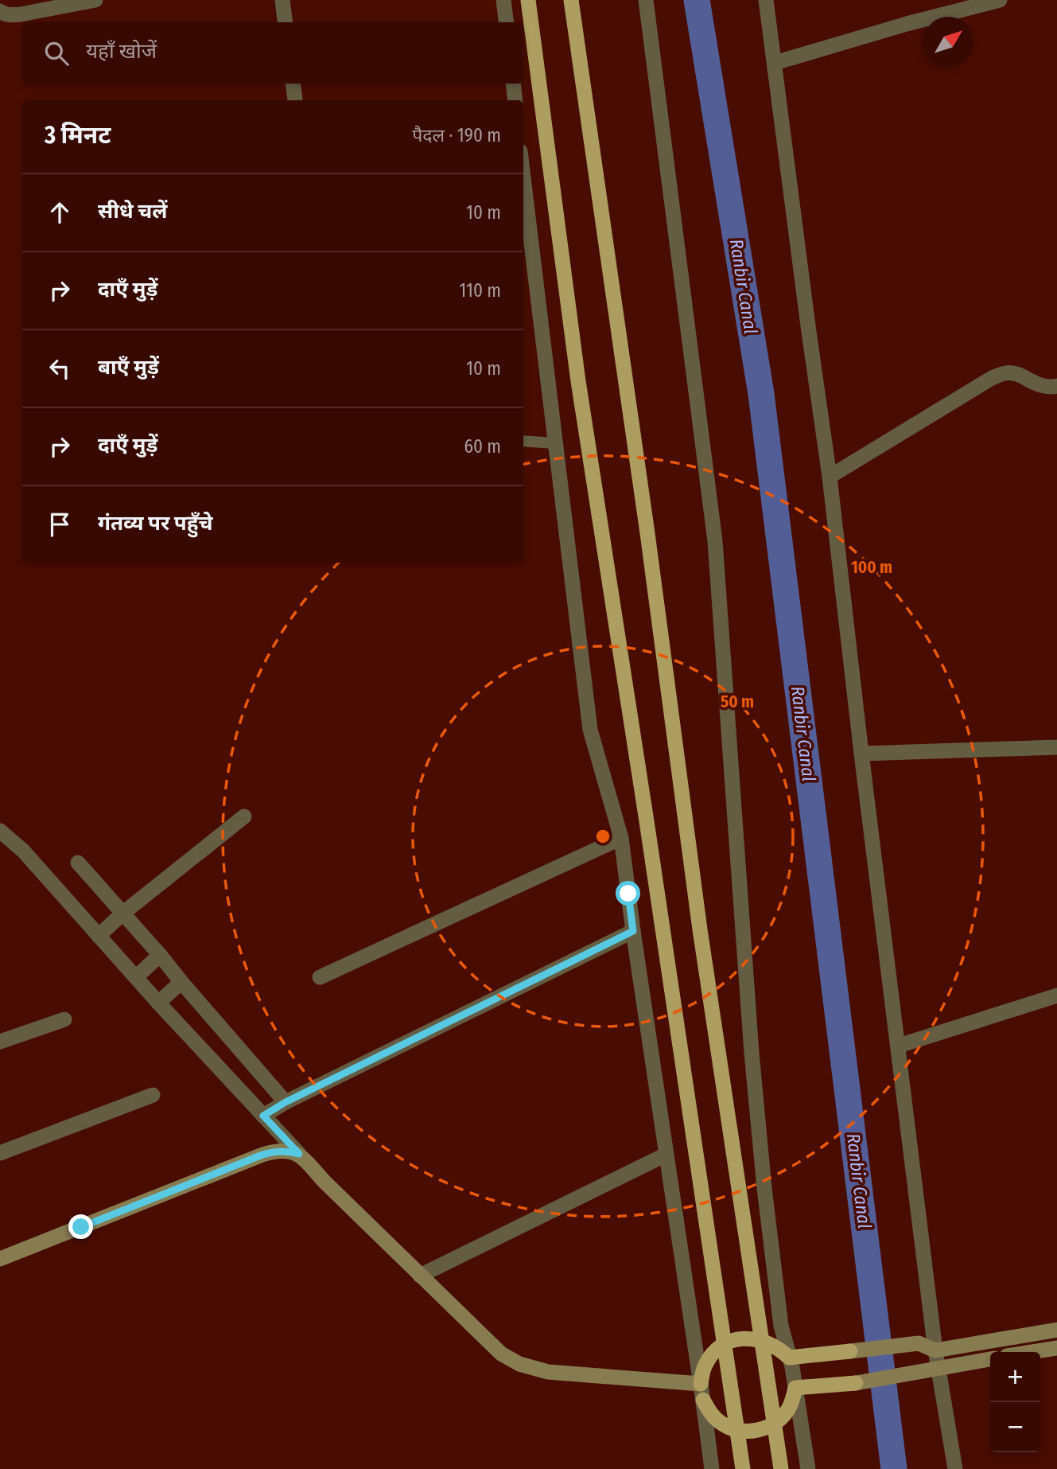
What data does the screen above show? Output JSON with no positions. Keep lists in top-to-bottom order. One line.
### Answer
{"water":["Ranbir Canal"],"north":"top right","page":{"search":"यहाँ खोजें","heading":["3 मिनट","पैदल · 190 m"],"list":[["सीधे चलें","10 m"],["दाएँ मुड़ें","110 m"],["बाएँ मुड़ें","10 m"],["दाएँ मुड़ें","60 m"],"गंतव्य पर पहुँचे"],"map_buttons":["+","−"]},"rings":["100 m","50 m"]}
